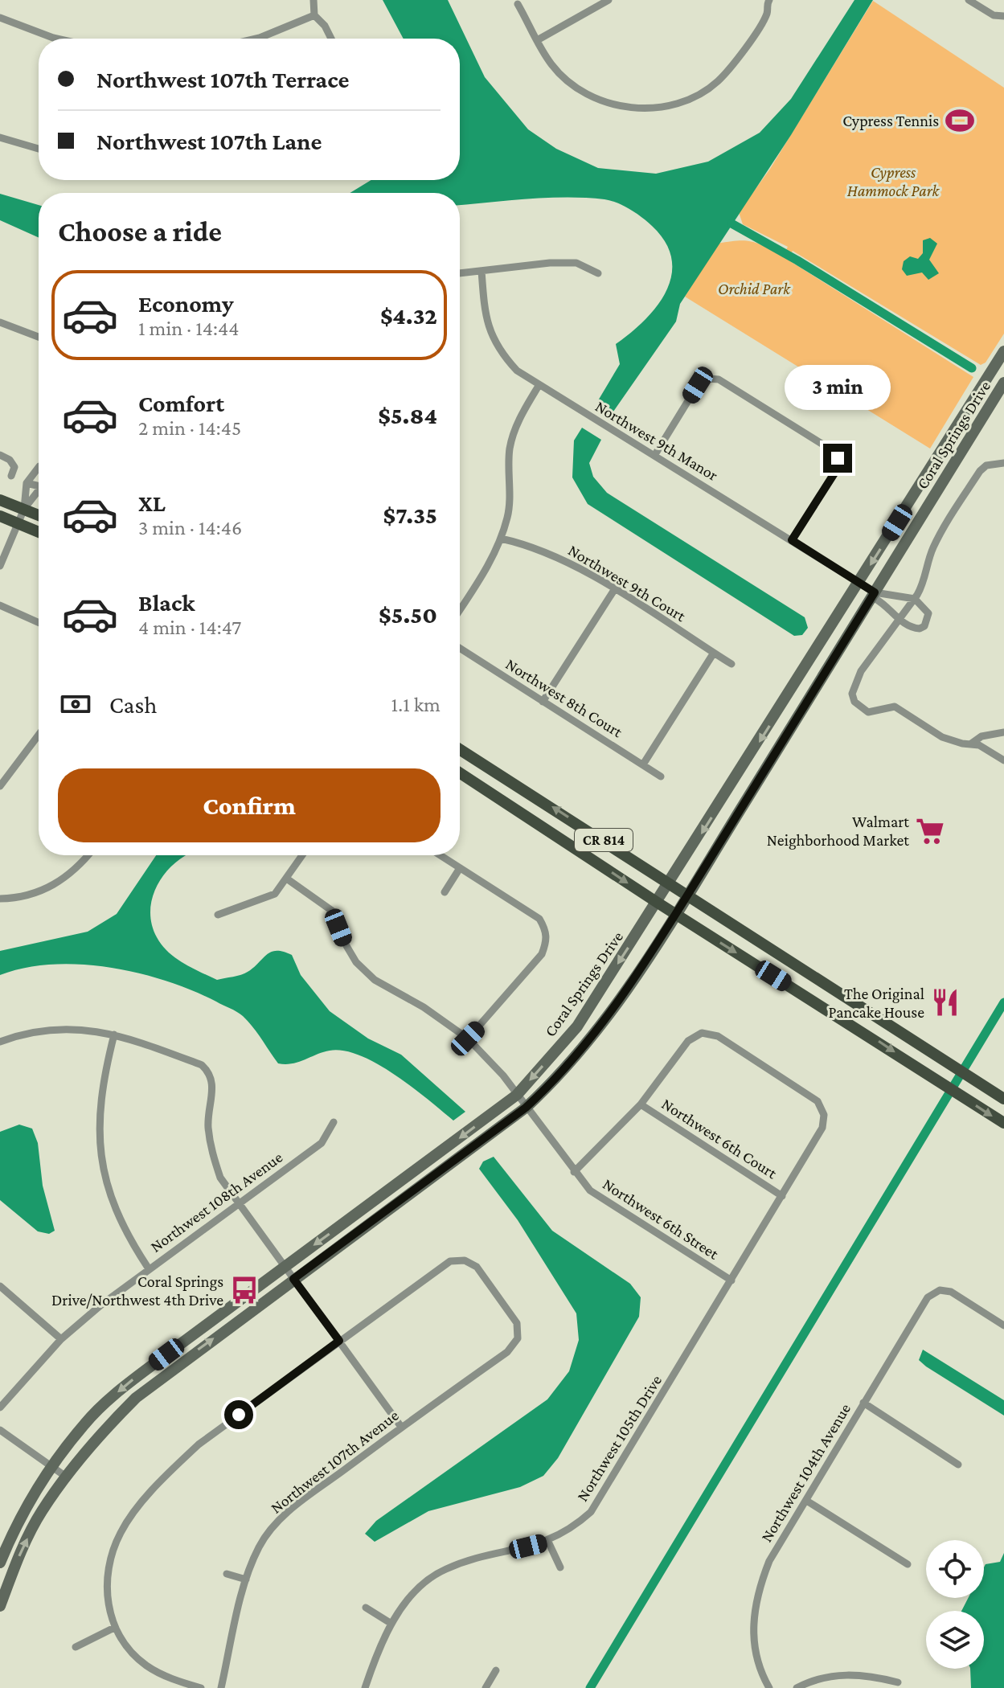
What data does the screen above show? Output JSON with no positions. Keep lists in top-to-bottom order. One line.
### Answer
{"streets":{"main road":["Coral Springs Drive","CR 814"],"street":["Northwest 9th Manor","Northwest 9th Court","Northwest 8th Court","Northwest 6th Court","Northwest 108th Avenue","Northwest 6th Street","Northwest 105th Drive","Northwest 107th Avenue","Northwest 104th Avenue"]},"crossings":[["Coral Springs Drive","Northwest 9th Manor"],["Coral Springs Drive","CR 814"],["Coral Springs Drive","Northwest 6th Street"],["Northwest 6th Court","Northwest 105th Drive"],["Northwest 6th Street","Northwest 105th Drive"]],"parks":["Cypress Hammock Park","Orchid Park"],"places":{"sports":["Cypress Tennis"],"supermarket":["Walmart Neighborhood Market"],"restaurant":["The Original Pancake House"],"bus stop":["Coral Springs Drive/Northwest 4th Drive"]},"page":{"banner":["Northwest 107th Terrace","Northwest 107th Lane"],"heading":"Choose a ride","list":[{"name":"Economy","note":"1 min · 14:44","value":"$4.32"},{"name":"Comfort","note":"2 min · 14:45","value":"$5.84"},{"name":"XL","note":"3 min · 14:46","value":"$7.35"},{"name":"Black","note":"4 min · 14:47","value":"$5.50"}],"bubble":"3 min","pay":["Cash","1.1 km"],"buttons":"Confirm"}}
